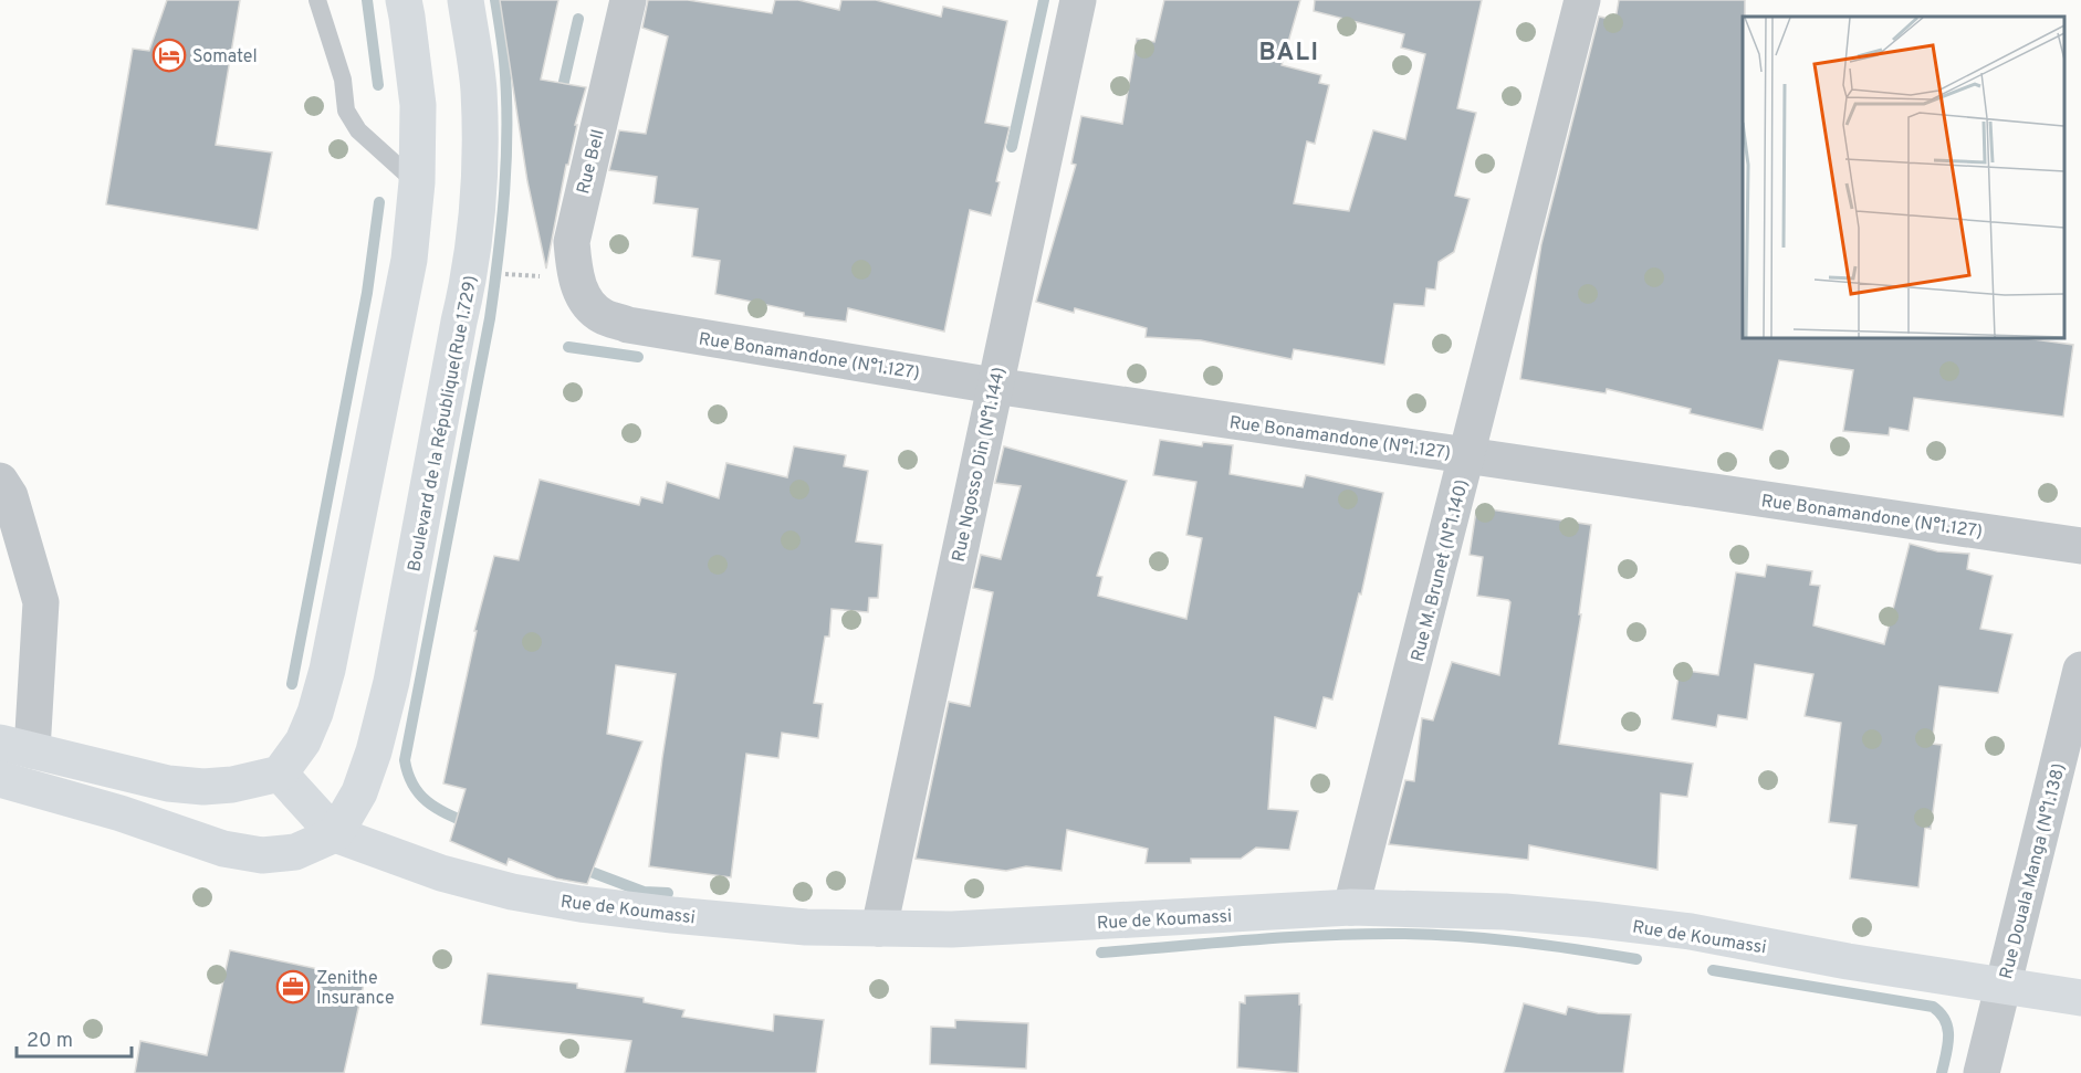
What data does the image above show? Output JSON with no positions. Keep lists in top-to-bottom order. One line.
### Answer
{"streets":{"main road":["Boulevard de la République(Rue 1.729)","Rue de Koumassi"],"street":["Rue Bell","Rue Bonamandone (N°1.127)","Rue Ngosso Din (N°1.144)","Rue M. Brunet (N°1.140)","Rue Douala Manga (N°1.138)"]},"crossings":[["Rue Bell","Rue Bonamandone (N°1.127)"],["Rue Bonamandone (N°1.127)","Rue Ngosso Din (N°1.144)"],["Rue Bonamandone (N°1.127)","Rue M. Brunet (N°1.140)"],["Boulevard de la République(Rue 1.729)","Rue de Koumassi"],["Rue Ngosso Din (N°1.144)","Rue de Koumassi"],["Rue M. Brunet (N°1.140)","Rue de Koumassi"],["Rue Douala Manga (N°1.138)","Rue de Koumassi"]],"districts":["BALI"],"places":{"hotel":["Somatel"],"office":["Zenithe Insurance"]},"scale_bar":"20 m"}
